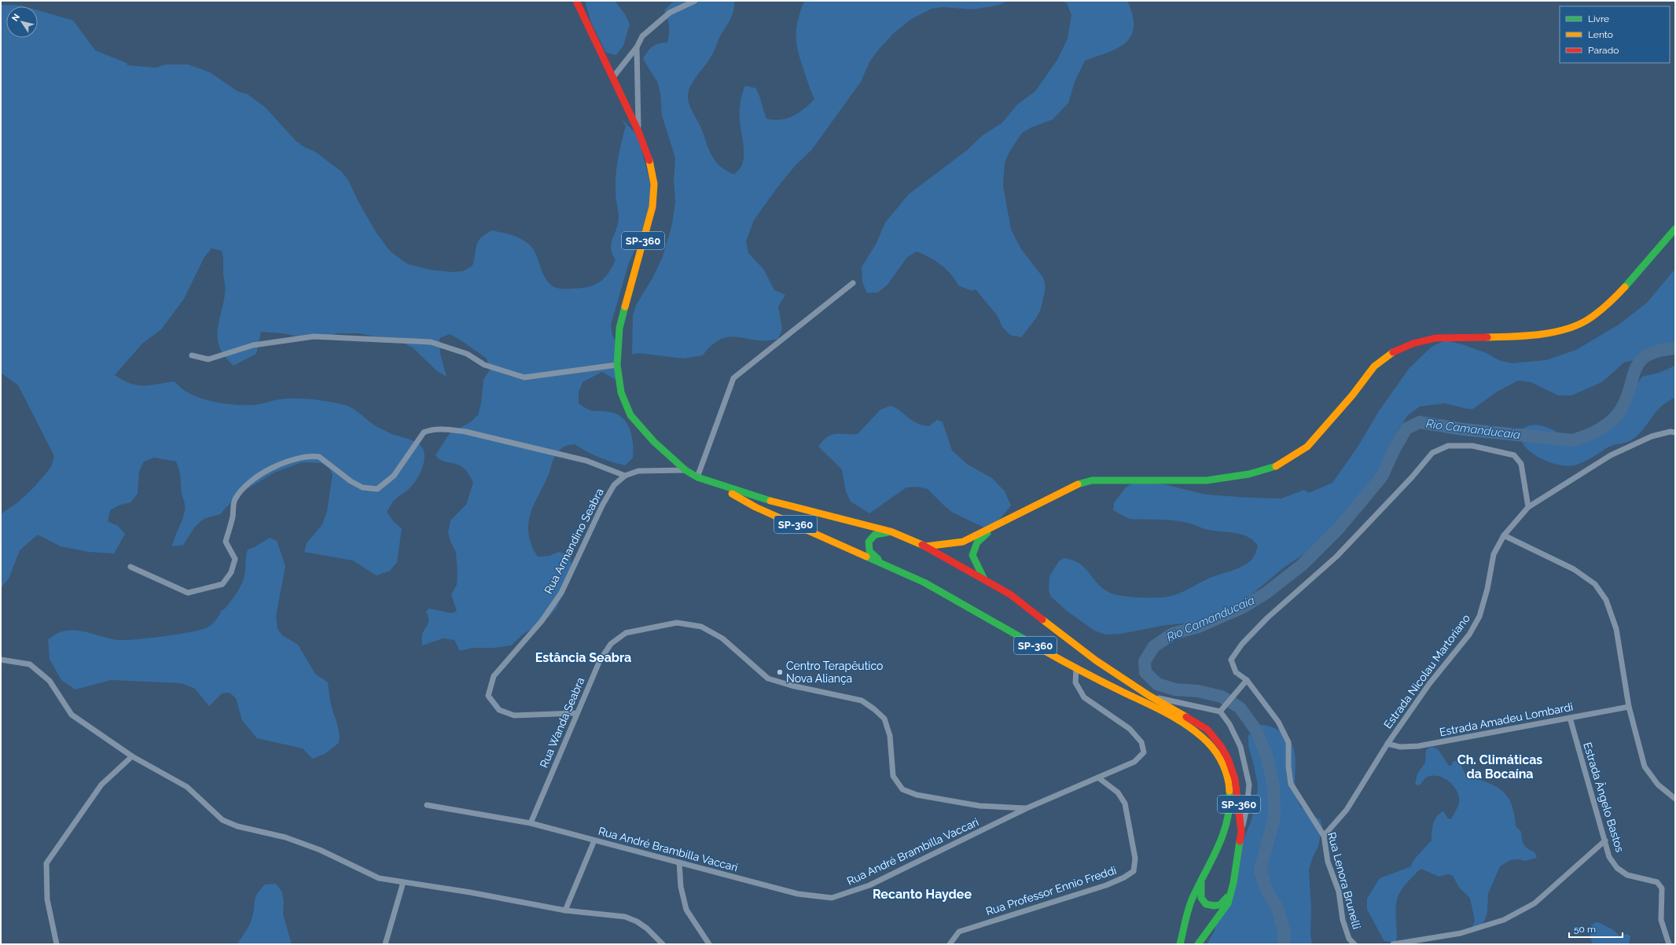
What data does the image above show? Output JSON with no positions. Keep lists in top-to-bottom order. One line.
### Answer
{"streets":{"main road":["SP-360"],"street":["Rua Armandino Seabra","Estrada Nicolau Martoriano","Estrada Amadeu Lombardi","Rua Wanda Seabra","Estrada Ângelo Bastos","Rua André Brambilla Vaccari","Rua Lenora Brunelli","Rua Professor Ennio Freddi"]},"crossings":[["SP-360","Rua Armandino Seabra"],["SP-360","Rua André Brambilla Vaccari"],["Rua Armandino Seabra","Rua Wanda Seabra"],["Estrada Nicolau Martoriano","Estrada Amadeu Lombardi"],["Estrada Nicolau Martoriano","Rua Lenora Brunelli"],["Estrada Amadeu Lombardi","Estrada Ângelo Bastos"],["Rua Wanda Seabra","Rua André Brambilla Vaccari"],["Rua André Brambilla Vaccari","Rua Professor Ennio Freddi"]],"districts":["Estância Seabra","Ch. Climáticas da Bocaína","Recanto Haydee"],"water":["Rio Camanducaia"],"places":["Centro Terapêutico Nova Aliança"],"legend":["Livre","Lento","Parado"],"scale_bar":"50 m","north":"top left"}
